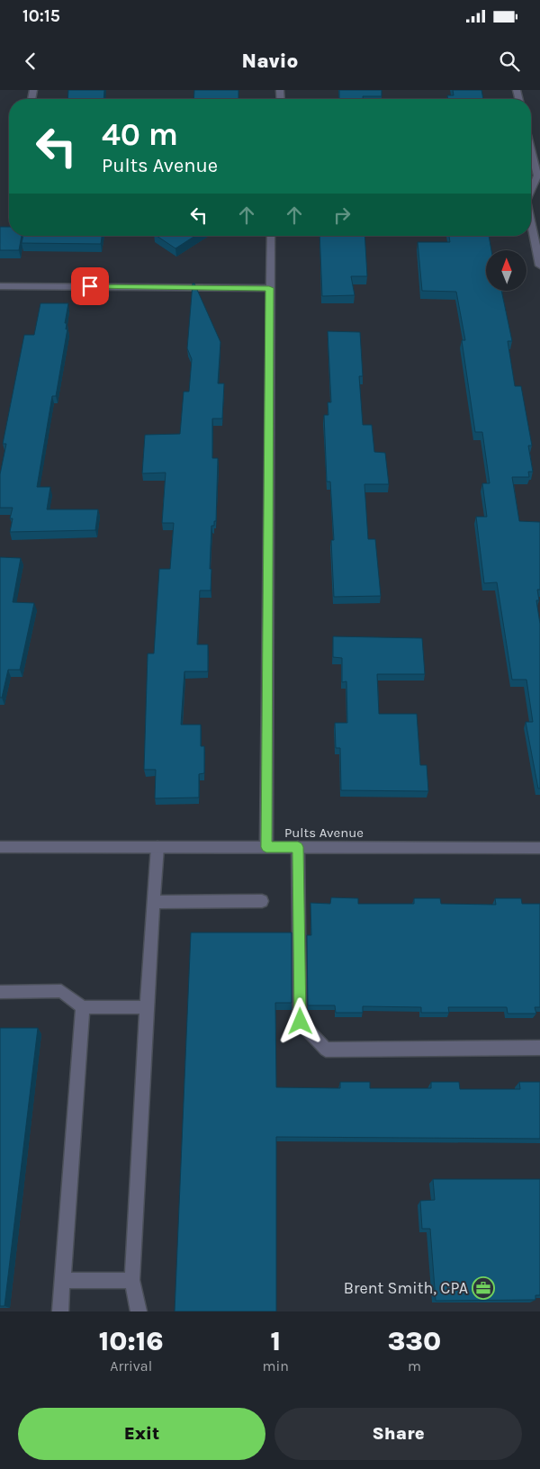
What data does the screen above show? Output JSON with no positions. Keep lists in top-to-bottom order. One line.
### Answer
{"streets":{"street":["Pults Avenue"]},"places":{"office":["Brent Smith, CPA"]},"north":"top","page":{"status":"10:15","header":"Navio","turn":["40 m","Pults Avenue"],"eta":["10:16","Arrival","1","min","330","m"],"buttons":["Exit","Share"]}}
